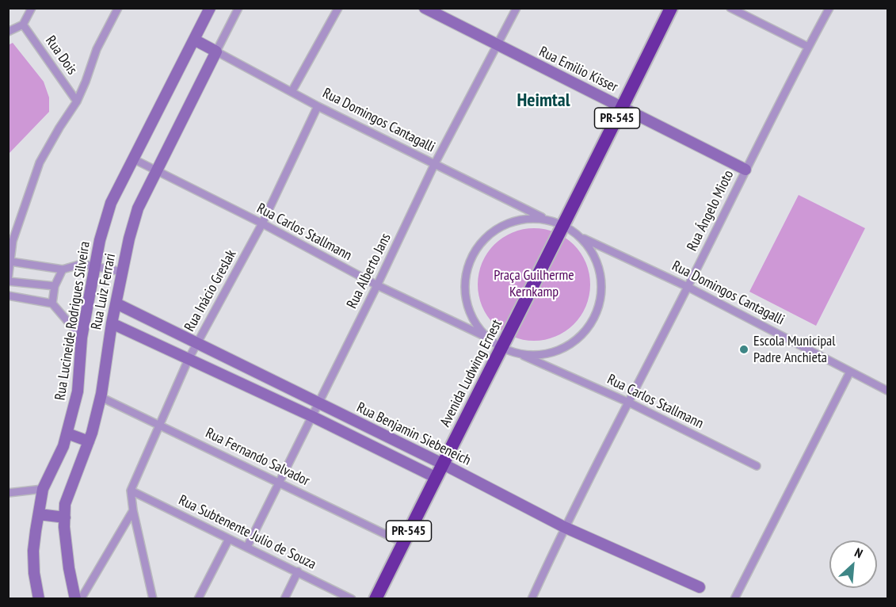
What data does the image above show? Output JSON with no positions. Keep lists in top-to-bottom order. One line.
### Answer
{"streets":{"highway":["PR-545","Avenida Ludwing Ernest"],"street":["Rua Dois","Rua Emilio Kisser","Rua Domingos Cantagalli","Rua Ángelo Mioto","Rua Carlos Stallmann","Rua Alberto Jans","Rua Inácio Greslak","Rua Luiz Ferrari","Rua Lucineide Rodrigues Silveira","Rua Benjamin Siebeneich","Rua Fernando Salvador","Rua Subtenente Julio de Souza"]},"crossings":[["Rua Emilio Kisser","Rua Ángelo Mioto"],["Rua Emilio Kisser","Rua Alberto Jans"],["Rua Emilio Kisser","Avenida Ludwing Ernest"],["Rua Domingos Cantagalli","Rua Ángelo Mioto"],["Rua Domingos Cantagalli","Rua Alberto Jans"],["Rua Domingos Cantagalli","Rua Inácio Greslak"],["Rua Domingos Cantagalli","Rua Luiz Ferrari"],["Rua Domingos Cantagalli","Rua Lucineide Rodrigues Silveira"],["Rua Domingos Cantagalli","Avenida Ludwing Ernest"],["Rua Ángelo Mioto","Rua Carlos Stallmann"],["Rua Ángelo Mioto","Rua Benjamin Siebeneich"],["Rua Carlos Stallmann","Rua Alberto Jans"],["Rua Carlos Stallmann","Rua Inácio Greslak"],["Rua Carlos Stallmann","Rua Luiz Ferrari"],["Rua Carlos Stallmann","Rua Lucineide Rodrigues Silveira"],["Rua Carlos Stallmann","Avenida Ludwing Ernest"],["Rua Alberto Jans","Rua Benjamin Siebeneich"],["Rua Alberto Jans","Rua Fernando Salvador"],["Rua Alberto Jans","Rua Subtenente Julio de Souza"],["Rua Inácio Greslak","Rua Benjamin Siebeneich"],["Rua Inácio Greslak","Rua Fernando Salvador"],["Rua Inácio Greslak","Rua Subtenente Julio de Souza"],["Rua Luiz Ferrari","Rua Benjamin Siebeneich"],["Rua Luiz Ferrari","Rua Fernando Salvador"],["Avenida Ludwing Ernest","Rua Benjamin Siebeneich"],["Avenida Ludwing Ernest","Rua Fernando Salvador"]],"districts":["Heimtal"],"parks":["Praça Guilherme Kernkamp"],"places":["Escola Municipal Padre Anchieta"],"north":"top right"}
